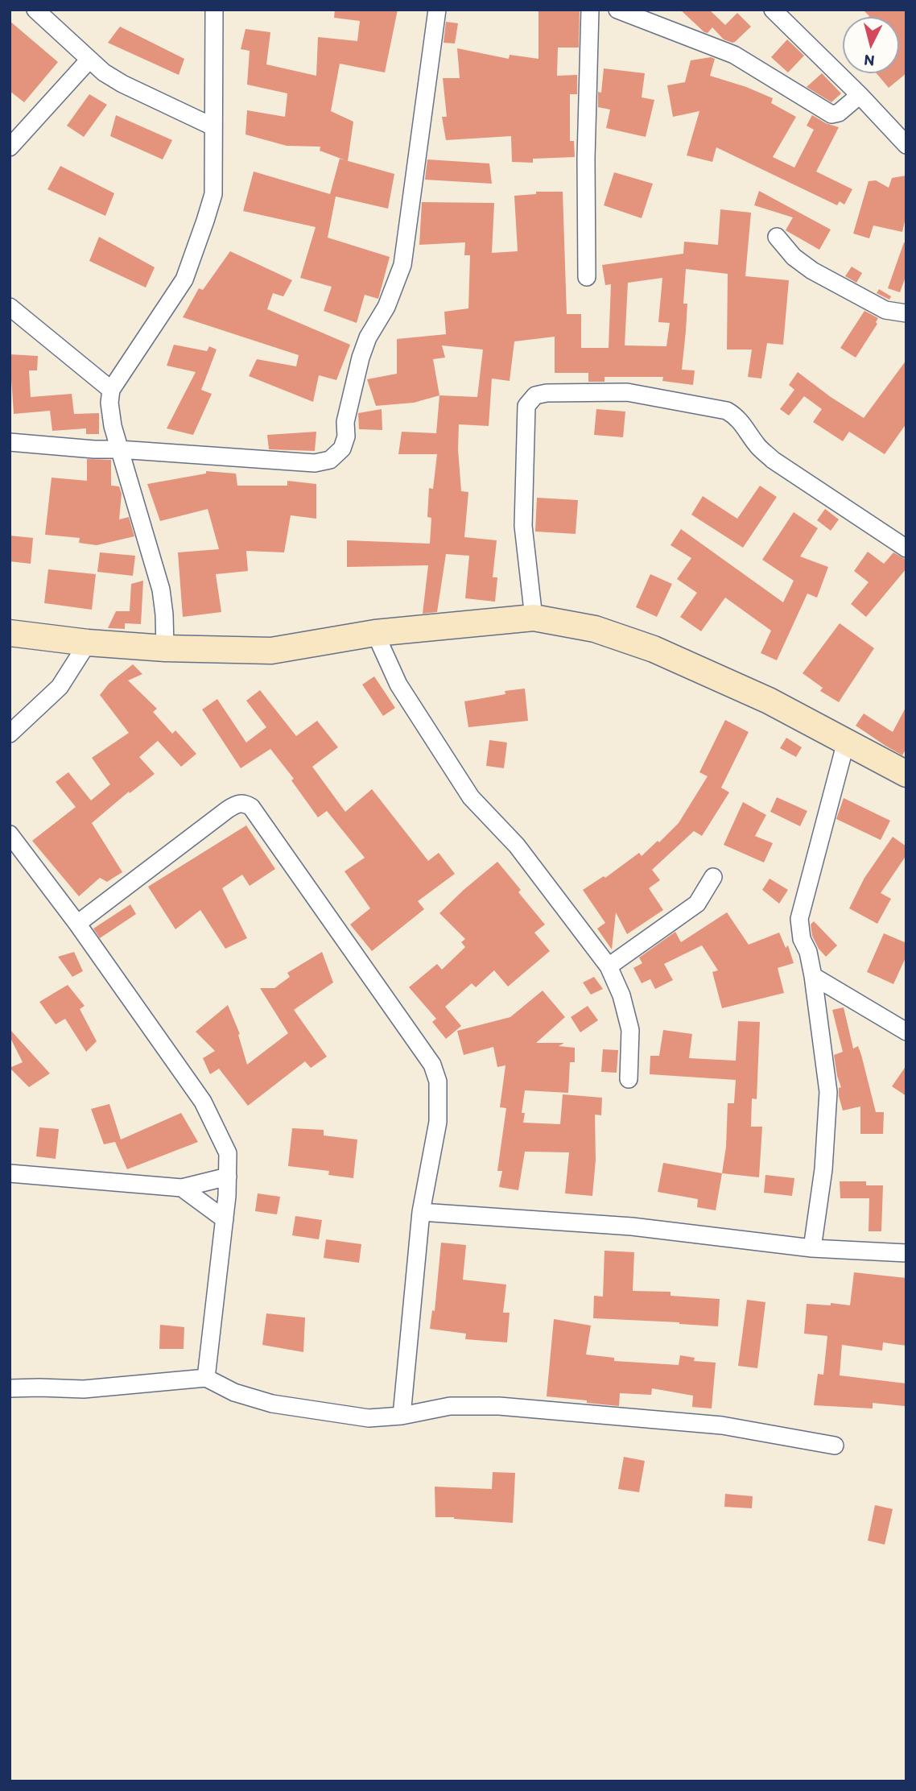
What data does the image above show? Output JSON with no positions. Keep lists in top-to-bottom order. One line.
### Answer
{"north":"bottom"}
